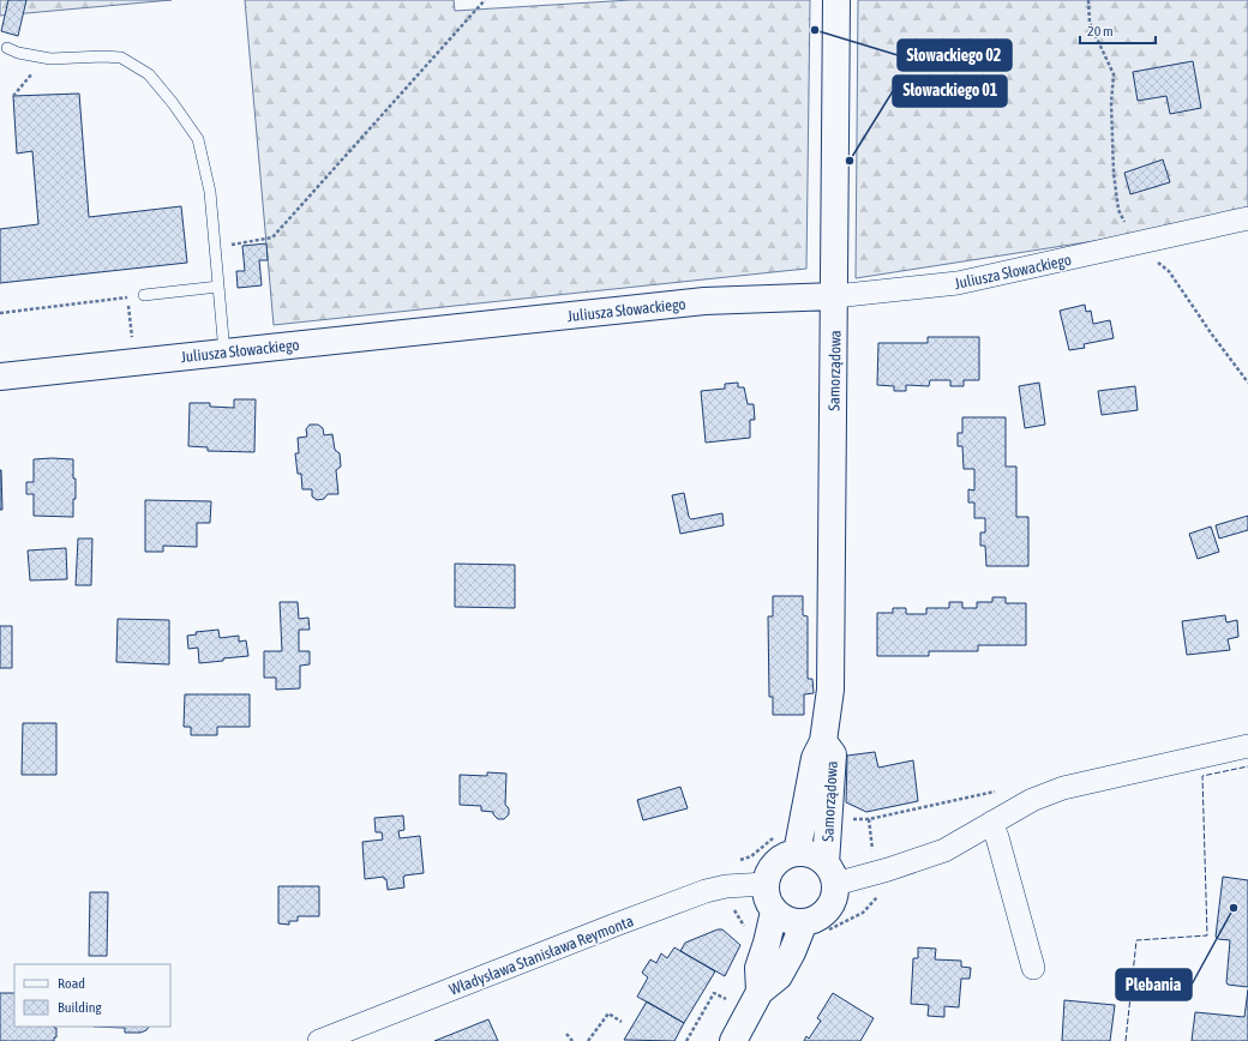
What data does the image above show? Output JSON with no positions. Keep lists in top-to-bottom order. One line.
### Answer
{"streets":{"street":["Juliusza Słowackiego","Samorządowa","Władysława Stanisława Reymonta"]},"crossings":[["Juliusza Słowackiego","Samorządowa"],["Samorządowa","Władysława Stanisława Reymonta"]],"places":["Słowackiego 02","Słowackiego 01","Plebania"],"legend":["Road","Building"],"scale_bar":"20 m"}
